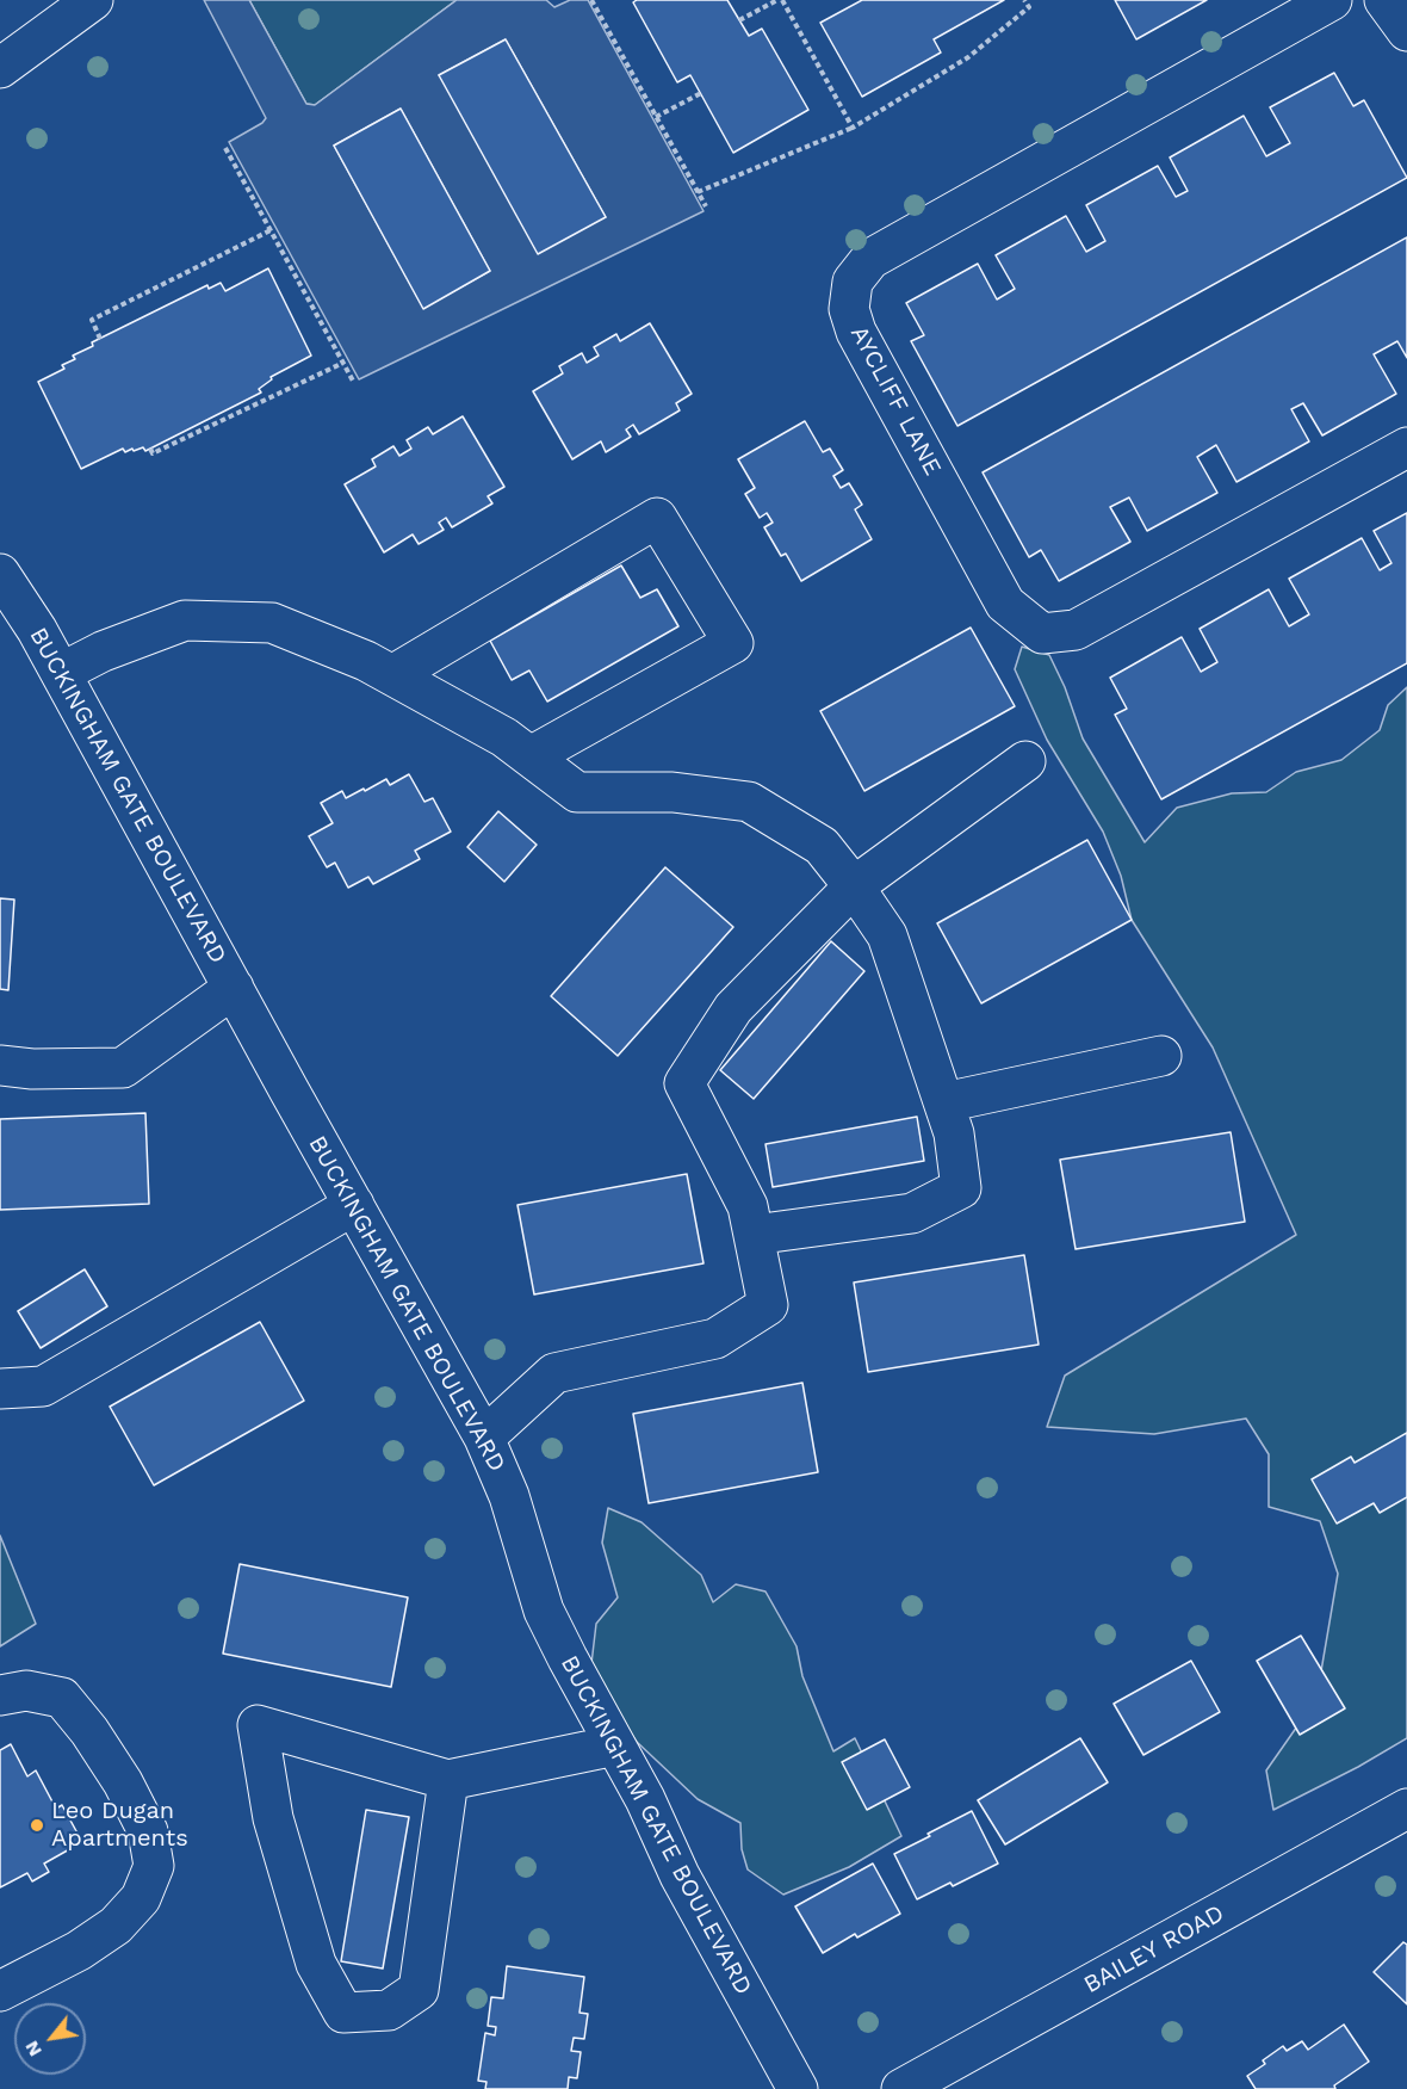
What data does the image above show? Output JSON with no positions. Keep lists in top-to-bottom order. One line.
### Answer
{"streets":{"street":["AYCLIFF LANE","BUCKINGHAM GATE BOULEVARD","BAILEY ROAD"]},"places":["Leo Dugan Apartments"],"north":"bottom left"}
